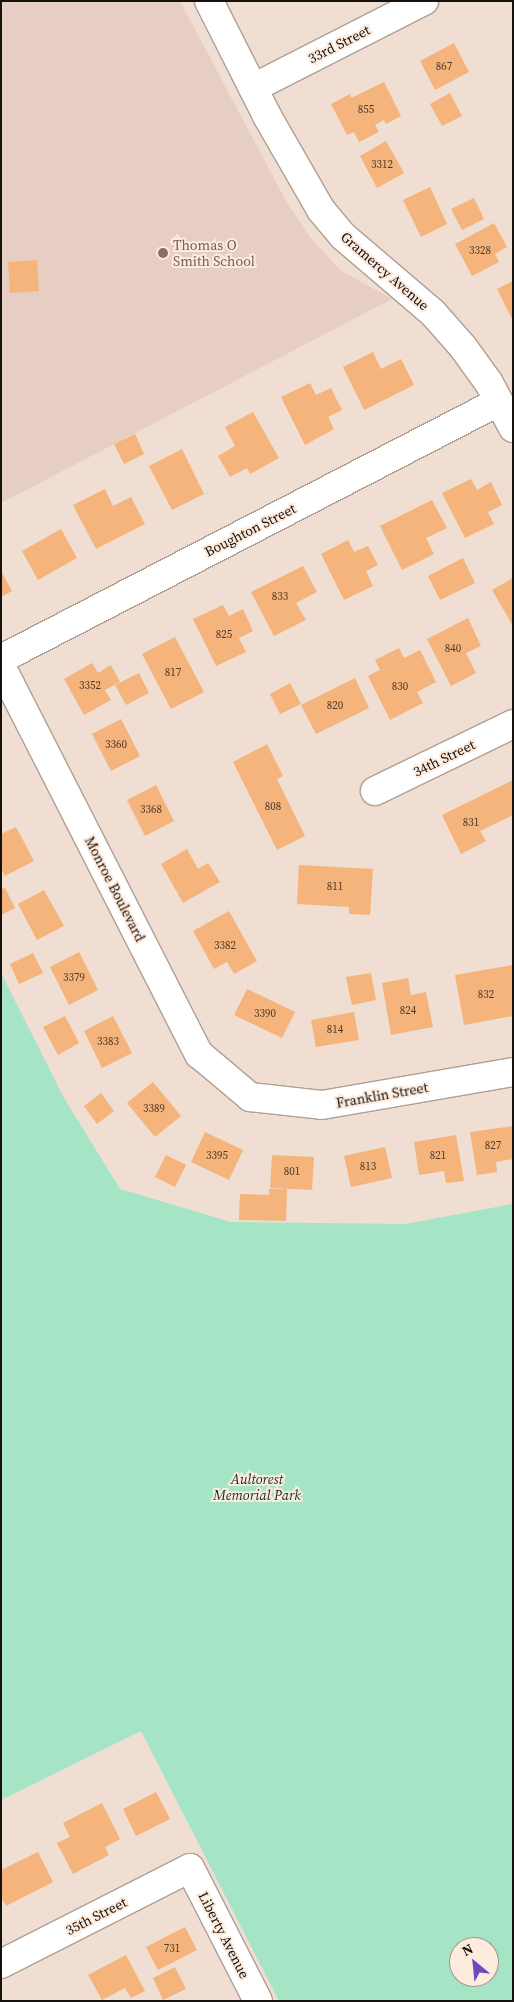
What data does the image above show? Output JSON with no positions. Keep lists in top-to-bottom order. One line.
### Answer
{"streets":{"street":["33rd Street","Gramercy Avenue","Boughton Street","34th Street","Monroe Boulevard","Franklin Street","35th Street","Liberty Avenue"]},"crossings":[["33rd Street","Gramercy Avenue"],["Gramercy Avenue","Boughton Street"],["Monroe Boulevard","Franklin Street"],["35th Street","Liberty Avenue"]],"parks":["Aultorest Memorial Park"],"places":["Thomas O Smith School"],"house_numbers":["867","855","3312","3328","833","825","840","817","3352","830","820","3360","808","3368","831","811","3382","3379","832","824","3390","814","3383","3389","827","3395","821","813","801","731"],"north":"top left"}
